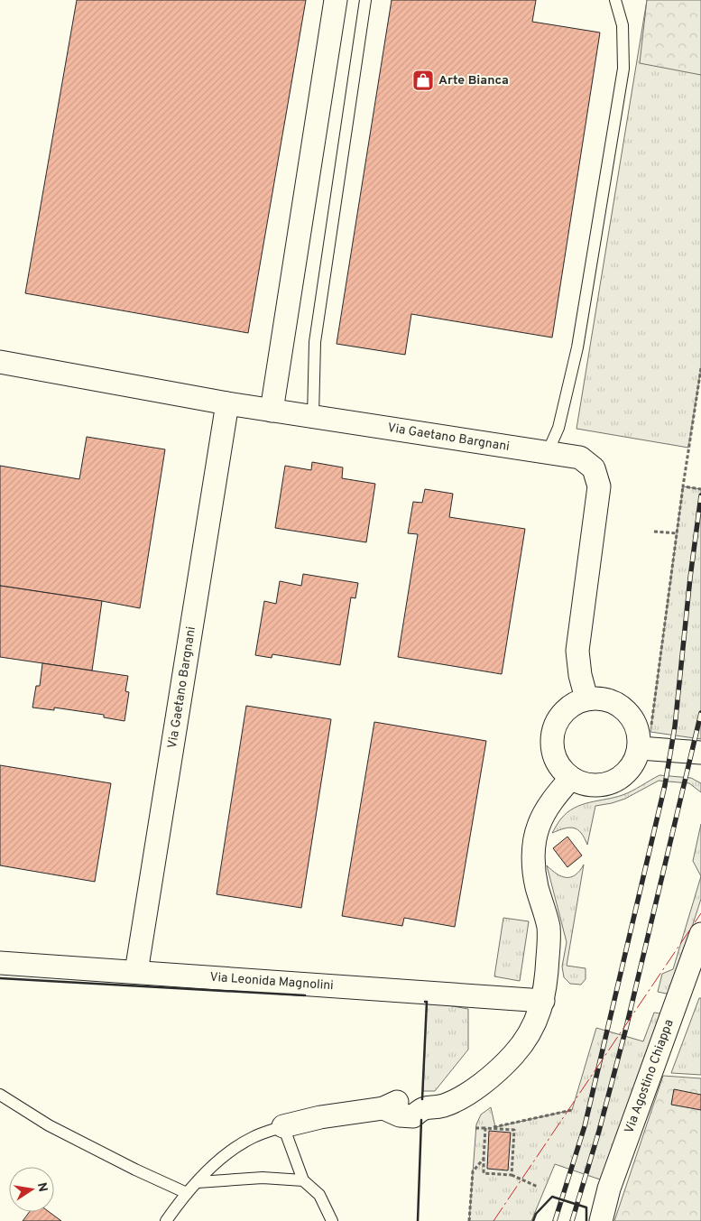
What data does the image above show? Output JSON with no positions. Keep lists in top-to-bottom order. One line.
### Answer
{"streets":{"street":["Via Gaetano Bargnani","Via Leonida Magnolini","Via Agostino Chiappa"]},"crossings":[["Via Gaetano Bargnani","Via Leonida Magnolini"]],"places":{"shop":["Arte Bianca"]},"north":"right"}
